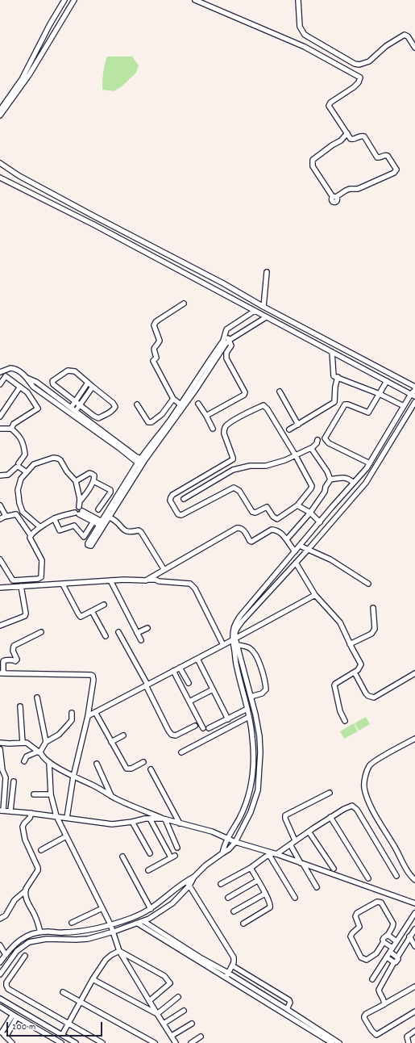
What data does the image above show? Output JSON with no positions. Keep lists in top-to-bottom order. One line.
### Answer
{"scale_bar":"200 m"}
